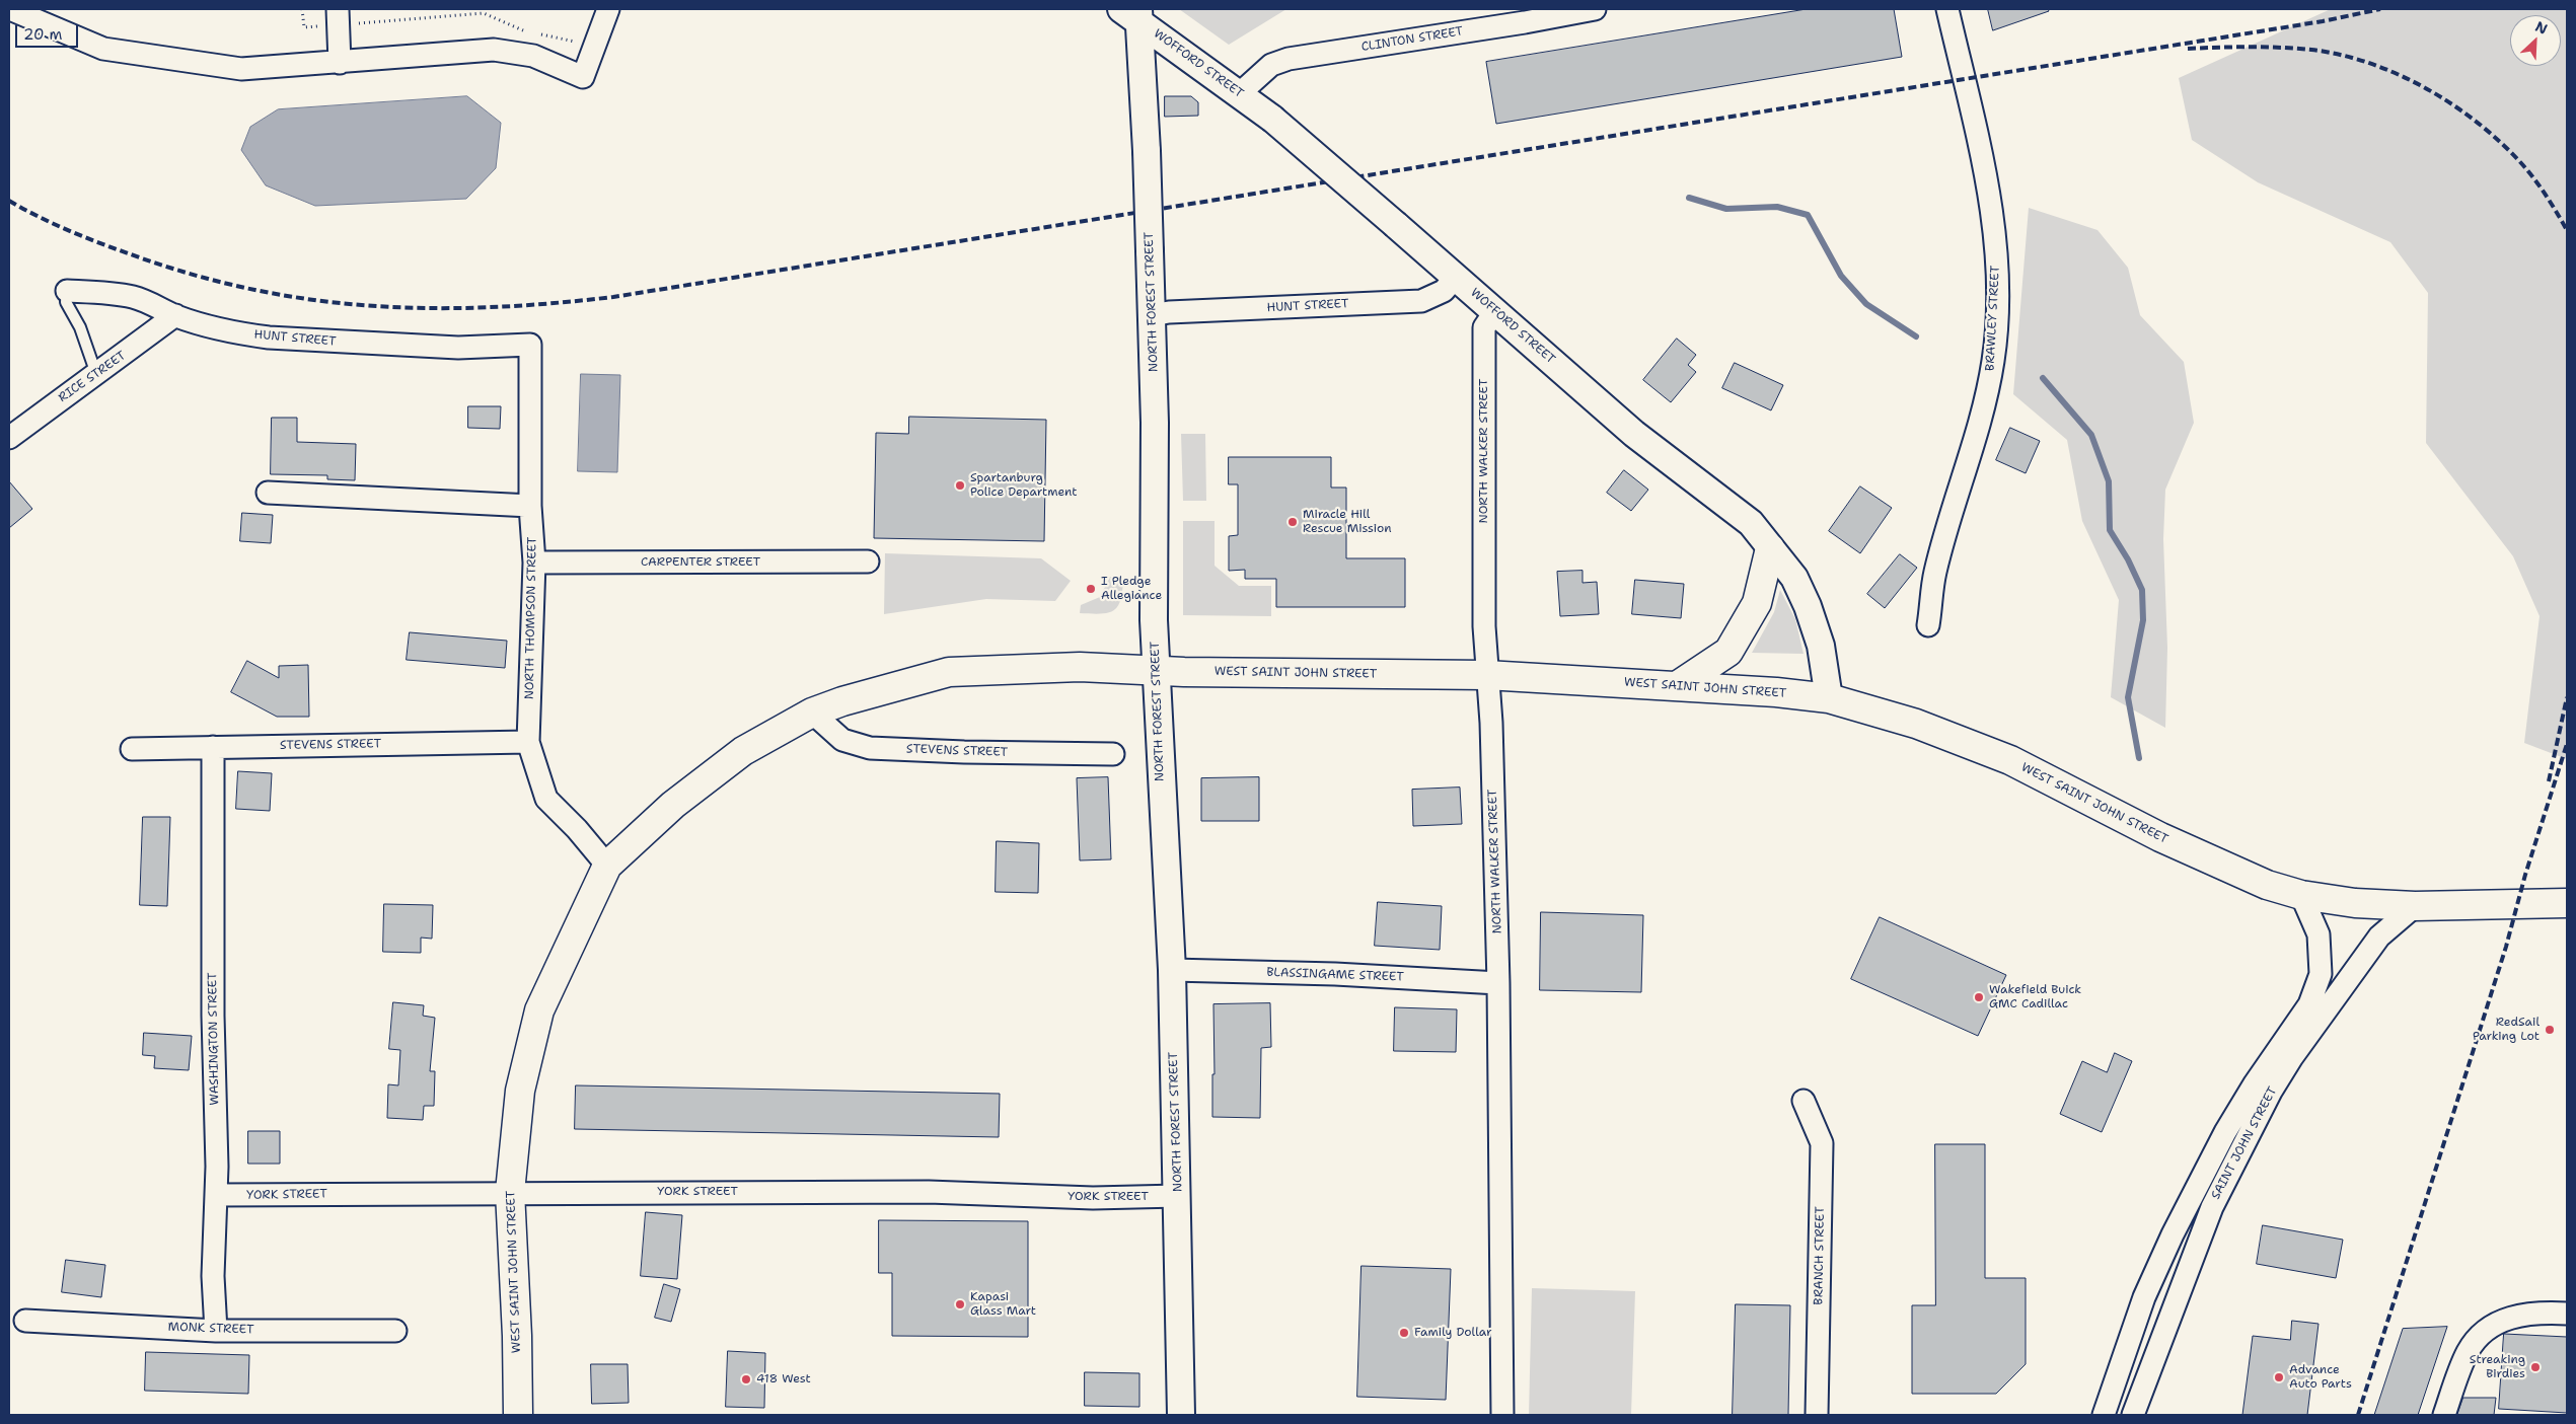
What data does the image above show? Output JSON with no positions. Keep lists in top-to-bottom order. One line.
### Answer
{"streets":{"main road":["WEST SAINT JOHN STREET"],"street":["CLINTON STREET","WOFFORD STREET","NORTH FOREST STREET","HUNT STREET","BRAWLEY STREET","RICE STREET","NORTH WALKER STREET","CARPENTER STREET","NORTH THOMPSON STREET","STEVENS STREET","BLASSINGAME STREET","WASHINGTON STREET","SAINT JOHN STREET","YORK STREET","BRANCH STREET","MONK STREET"]},"crossings":[["CLINTON STREET","WOFFORD STREET"],["WOFFORD STREET","NORTH FOREST STREET"],["WOFFORD STREET","HUNT STREET"],["WOFFORD STREET","NORTH WALKER STREET"],["WOFFORD STREET","WEST SAINT JOHN STREET"],["NORTH FOREST STREET","HUNT STREET"],["NORTH FOREST STREET","WEST SAINT JOHN STREET"],["NORTH FOREST STREET","BLASSINGAME STREET"],["NORTH FOREST STREET","YORK STREET"],["HUNT STREET","RICE STREET"],["HUNT STREET","NORTH THOMPSON STREET"],["NORTH WALKER STREET","WEST SAINT JOHN STREET"],["NORTH WALKER STREET","BLASSINGAME STREET"],["CARPENTER STREET","NORTH THOMPSON STREET"],["NORTH THOMPSON STREET","WEST SAINT JOHN STREET"],["NORTH THOMPSON STREET","STEVENS STREET"],["WEST SAINT JOHN STREET","STEVENS STREET"],["WEST SAINT JOHN STREET","SAINT JOHN STREET"],["WEST SAINT JOHN STREET","YORK STREET"],["STEVENS STREET","WASHINGTON STREET"],["WASHINGTON STREET","YORK STREET"],["WASHINGTON STREET","MONK STREET"]],"places":["Spartanburg Police Department","Miracle Hill Rescue Mission","I Pledge Allegiance","Wakefield Buick GMC Cadillac","RedSail Parking Lot","Kapasi Glass Mart","Family Dollar","Streaking Birdies","Advance Auto Parts","418 West"],"scale_bar":"20 m","north":"top right"}
